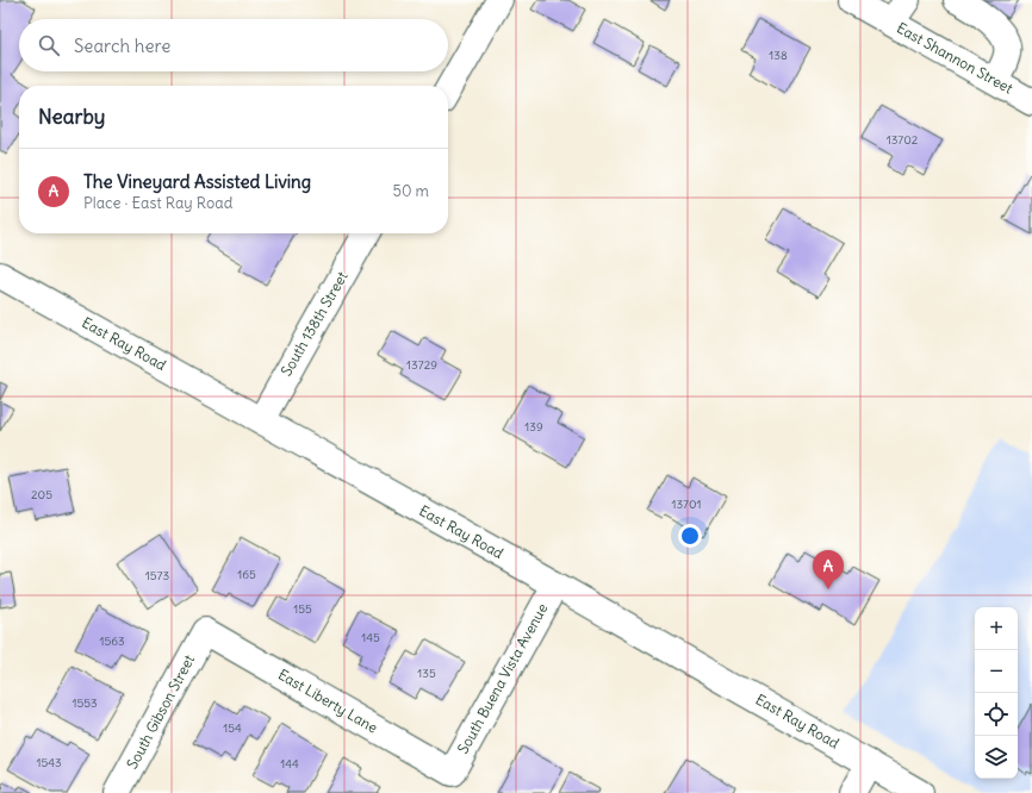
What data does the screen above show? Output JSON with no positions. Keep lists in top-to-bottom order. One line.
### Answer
{"streets":{"street":["East Shannon Street","South 138th Street","East Ray Road","South Buena Vista Avenue","East Liberty Lane","South Gibson Street"]},"crossings":[["South 138th Street","East Ray Road"],["East Ray Road","South Buena Vista Avenue"],["South Buena Vista Avenue","East Liberty Lane"],["East Liberty Lane","South Gibson Street"]],"house_numbers":["138","13702","13729","139","205","13701","165","1573","155","145","1563","135","1553","154","1543","144"],"page":{"search":"Search here","heading":"Nearby","list":[{"mark":"A","name":"The Vineyard Assisted Living","note":"Place · East Ray Road","value":"50 m"}],"pins":"A","map_buttons":["+","−"]}}
